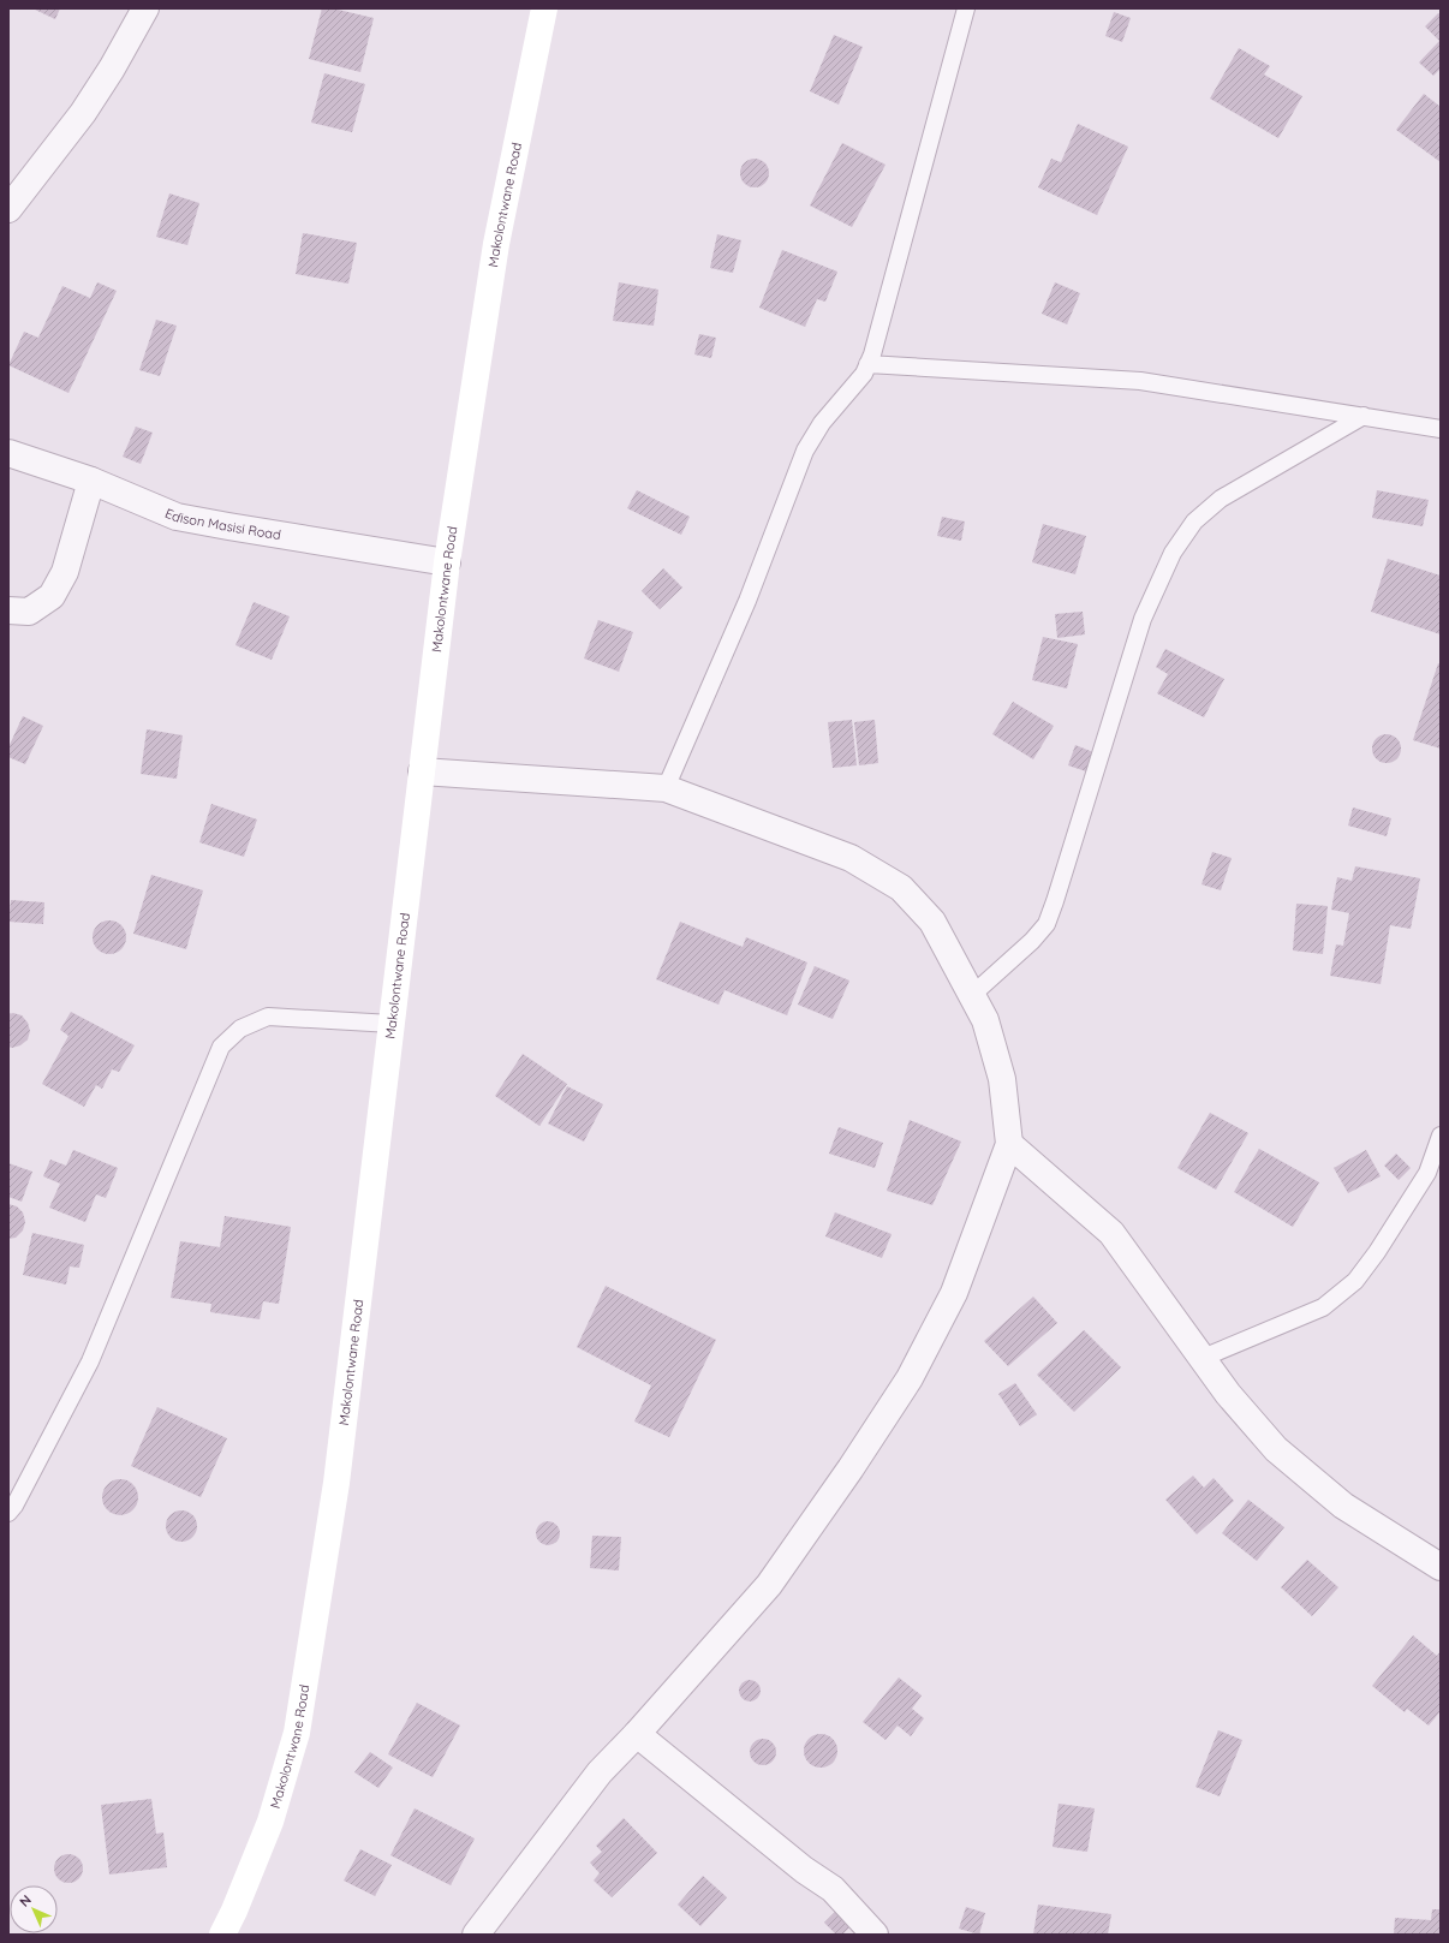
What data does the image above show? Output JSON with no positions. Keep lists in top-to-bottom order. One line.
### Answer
{"streets":{"main road":["Makolontwane Road"],"street":["Edison Masisi Road"]},"crossings":[["Makolontwane Road","Edison Masisi Road"]],"north":"top left"}
